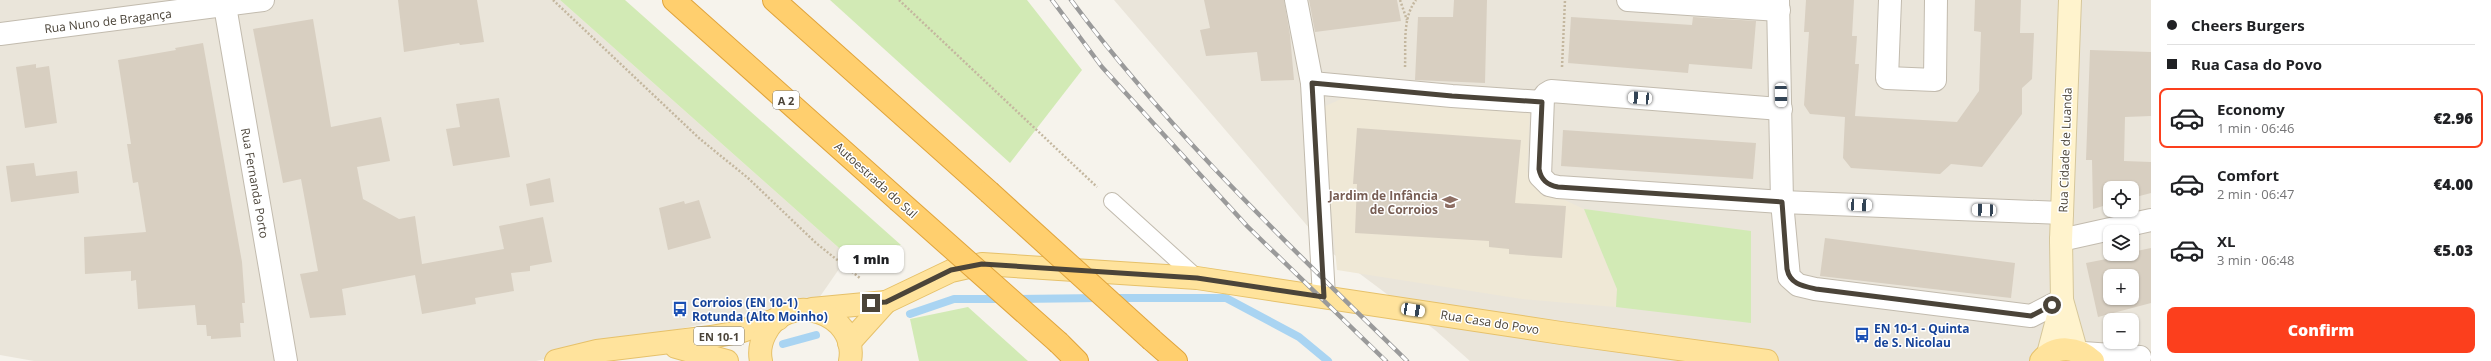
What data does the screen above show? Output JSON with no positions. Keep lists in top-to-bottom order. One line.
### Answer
{"streets":{"highway":["A 2","Autoestrada do Sul"],"main road":["Rua Cidade de Luanda","Rua Casa do Povo","EN 10-1"],"street":["Rua Nuno de Bragança","Rua Fernanda Porto"]},"crossings":[["Rua Nuno de Bragança","Rua Fernanda Porto"],["Rua Casa do Povo","EN 10-1"]],"places":{"school or university":["Jardim de Infância de Corroios"],"bus stop":["Corroios (EN 10-1) Rotunda (Alto Moinho)","EN 10-1 - Quinta de S. Nicolau"]},"page":{"banner":["Cheers Burgers","Rua Casa do Povo"],"list":[{"name":"Economy","note":"1 min · 06:46","value":"€2.96"},{"name":"Comfort","note":"2 min · 06:47","value":"€4.00"},{"name":"XL","note":"3 min · 06:48","value":"€5.03"}],"map_buttons":["+","−"],"bubble":"1 min","buttons":"Confirm"}}
